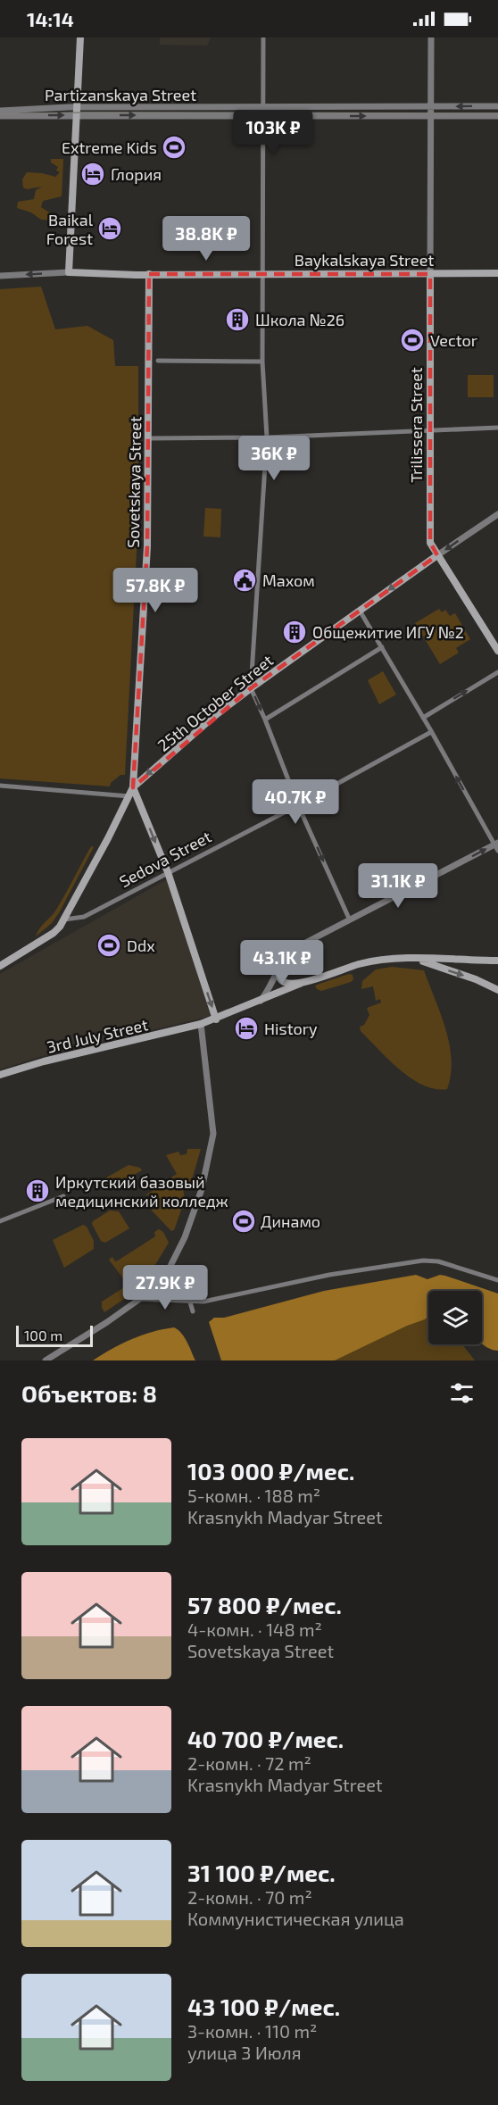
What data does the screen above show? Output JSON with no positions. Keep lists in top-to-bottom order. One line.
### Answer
{"streets":{"main road":["Baykalskaya Street","Trilissera Street","Sovetskaya Street","25th October Street","3rd July Street"],"street":["Partizanskaya Street","Sedova Street"]},"crossings":[["Partizanskaya Street","Trilissera Street"],["Baykalskaya Street","Trilissera Street"],["Baykalskaya Street","Sovetskaya Street"],["Trilissera Street","25th October Street"],["Sovetskaya Street","25th October Street"],["25th October Street","Sedova Street"]],"one_way":["25th October Street"],"places":{"sports":["Extreme Kids","Vector","Ddx","Динамо"],"hotel":["Глория","Baikal Forest","History"],"building":["Школа №26","Общежитие ИГУ №2","Иркутский базовый медицинский колледж"],"public building":["Махом"]},"scale_bar":"100 m","page":{"status":"14:14","price":["103K ₽","38.8K ₽","36K ₽","57.8K ₽","40.7K ₽","31.1K ₽","43.1K ₽","27.9K ₽"],"scale":"100 m","heading":"Объектов: 8","list":[{"name":"103 000 ₽/мес.","note":"5-комн. · 188 m² · Krasnykh Madyar Street"},{"name":"57 800 ₽/мес.","note":"4-комн. · 148 m² · Sovetskaya Street"},{"name":"40 700 ₽/мес.","note":"2-комн. · 72 m² · Krasnykh Madyar Street"},{"name":"31 100 ₽/мес.","note":"2-комн. · 70 m² · Коммунистическая улица"},{"name":"43 100 ₽/мес.","note":"3-комн. · 110 m² · улица 3 Июля"}]}}
